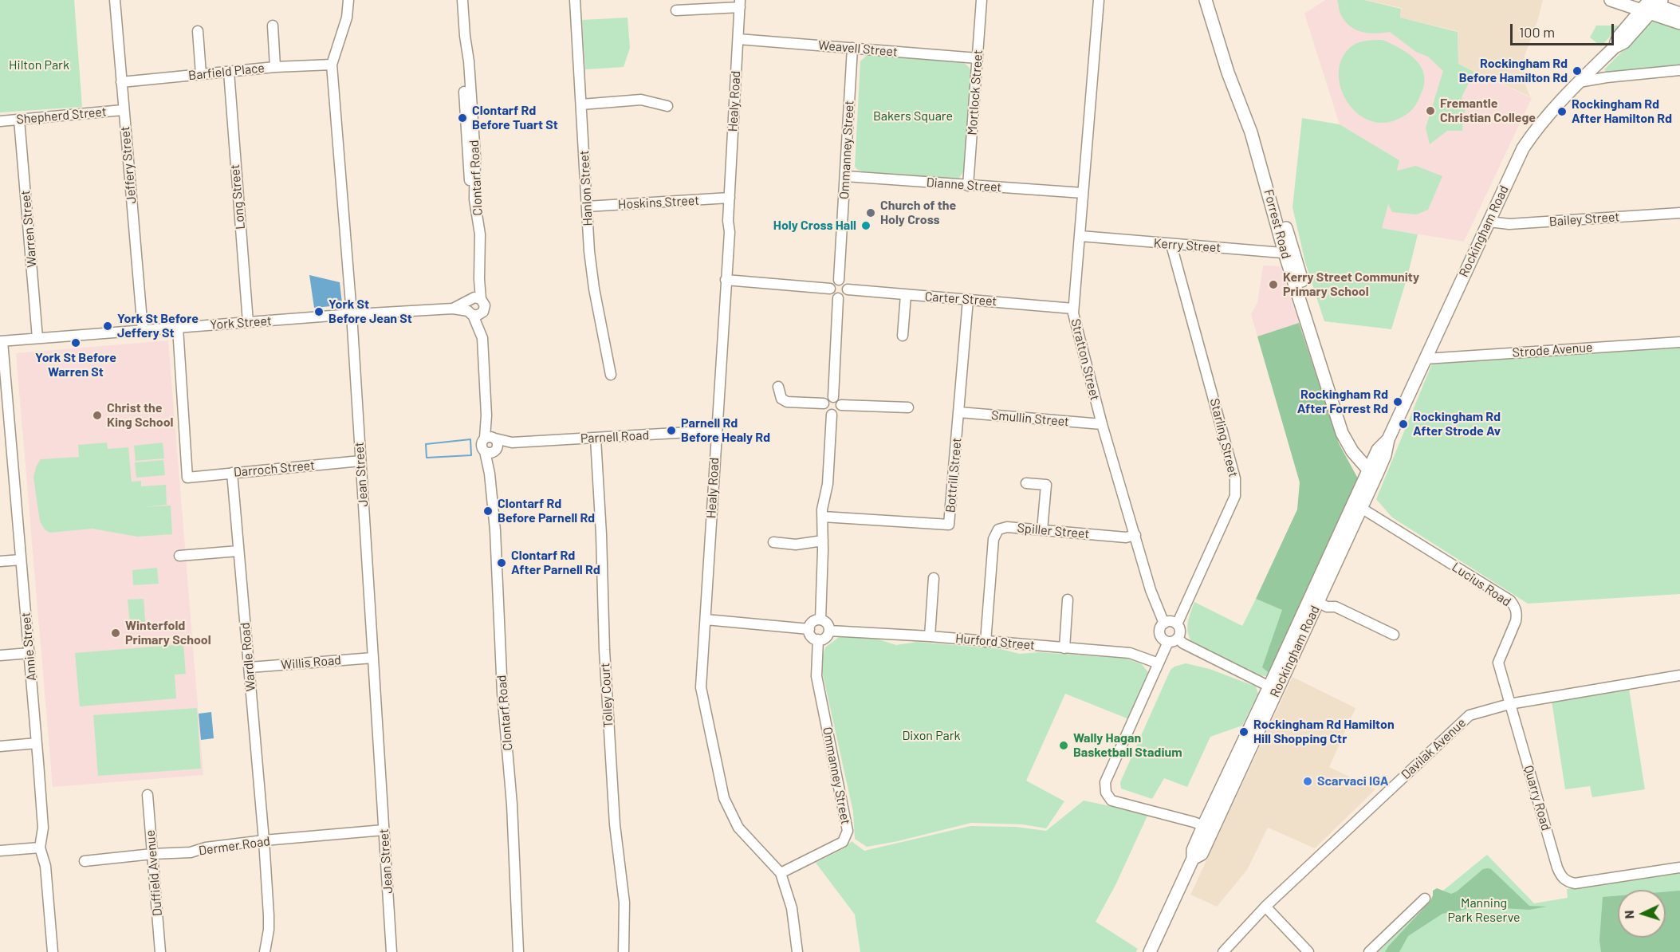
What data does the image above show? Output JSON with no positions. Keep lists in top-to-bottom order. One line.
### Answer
{"streets":{"main road":["Forrest Road","Rockingham Road"],"street":["Weavell Street","Barfield Place","Mortlock Street","Healy Road","Shepherd Street","Ommanney Street","Jeffery Street","Clontarf Road","Dianne Street","Hanlon Street","Long Street","Hoskins Street","Bailey Street","Warren Street","Kerry Street","Carter Street","York Street","Strode Avenue","Stratton Street","Smullin Street","Parnell Road","Starling Street","Darroch Street","Jean Street","Bottrill Street","Spiller Street","Lucius Road","Hurford Street","Annie Street","Wardle Road","Willis Road","Tolley Court","Davilak Avenue","Quarry Road","Dermer Road","Duffield Avenue"]},"crossings":[["Weavell Street","Mortlock Street"],["Weavell Street","Healy Road"],["Weavell Street","Ommanney Street"],["Barfield Place","Jeffery Street"],["Barfield Place","Long Street"],["Barfield Place","Jean Street"],["Mortlock Street","Dianne Street"],["Healy Road","Ommanney Street"],["Healy Road","Hoskins Street"],["Healy Road","Parnell Road"],["Shepherd Street","Jeffery Street"],["Shepherd Street","Warren Street"],["Ommanney Street","Dianne Street"],["Ommanney Street","Carter Street"],["Ommanney Street","Hurford Street"],["Jeffery Street","York Street"],["Clontarf Road","York Street"],["Clontarf Road","Parnell Road"],["Dianne Street","Stratton Street"],["Hanlon Street","Hoskins Street"],["Long Street","York Street"],["Bailey Street","Rockingham Road"],["Forrest Road","Rockingham Road"],["Forrest Road","Kerry Street"],["Warren Street","York Street"],["Rockingham Road","Strode Avenue"],["Rockingham Road","Lucius Road"],["Kerry Street","Stratton Street"],["Kerry Street","Starling Street"],["Carter Street","Stratton Street"],["Carter Street","Bottrill Street"],["York Street","Darroch Street"],["York Street","Jean Street"],["York Street","Annie Street"],["Stratton Street","Smullin Street"],["Stratton Street","Starling Street"],["Stratton Street","Spiller Street"],["Smullin Street","Bottrill Street"],["Parnell Road","Tolley Court"],["Darroch Street","Jean Street"],["Darroch Street","Wardle Road"],["Jean Street","Willis Road"],["Jean Street","Dermer Road"],["Spiller Street","Hurford Street"],["Lucius Road","Davilak Avenue"],["Lucius Road","Quarry Road"],["Wardle Road","Willis Road"],["Wardle Road","Dermer Road"],["Davilak Avenue","Quarry Road"],["Dermer Road","Duffield Avenue"]],"parks":["Hilton Park","Bakers Square","Dixon Park","Manning Park Reserve"],"places":["Rockingham Rd Before Hamilton Rd","Fremantle Christian College","Rockingham Rd After Hamilton Rd","Clontarf Rd Before Tuart St","Church of the Holy Cross","Holy Cross Hall","Kerry Street Community Primary School","York St Before Jean St","York St Before Jeffery St","York St Before Warren St","Rockingham Rd After Forrest Rd","Christ the King School","Rockingham Rd After Strode Av","Parnell Rd Before Healy Rd","Clontarf Rd Before Parnell Rd","Clontarf Rd After Parnell Rd","Winterfold Primary School","Rockingham Rd Hamilton Hill Shopping Ctr","Wally Hagan Basketball Stadium","Scarvaci IGA"],"scale_bar":"100 m","north":"left"}
